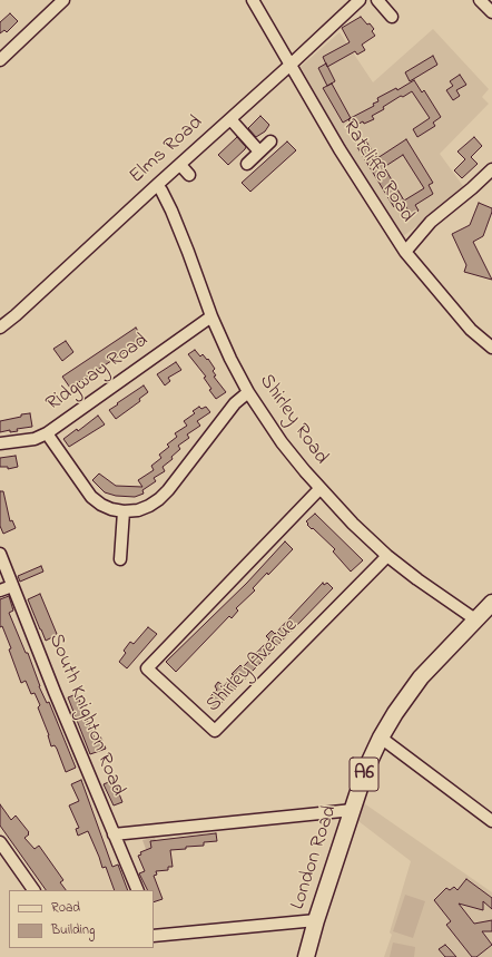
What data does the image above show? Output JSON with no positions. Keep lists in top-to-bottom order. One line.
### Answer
{"streets":{"highway":["A6","London Road"],"street":["Elms Road","Ratcliffe Road","Ridgway Road","Shirley Road","Shirley Avenue","South Knighton Road"]},"crossings":[["Elms Road","Ratcliffe Road"],["Elms Road","Shirley Road"],["Ridgway Road","Shirley Road"],["Shirley Road","Shirley Avenue"],["Shirley Road","London Road"]],"legend":["Road","Building"]}
